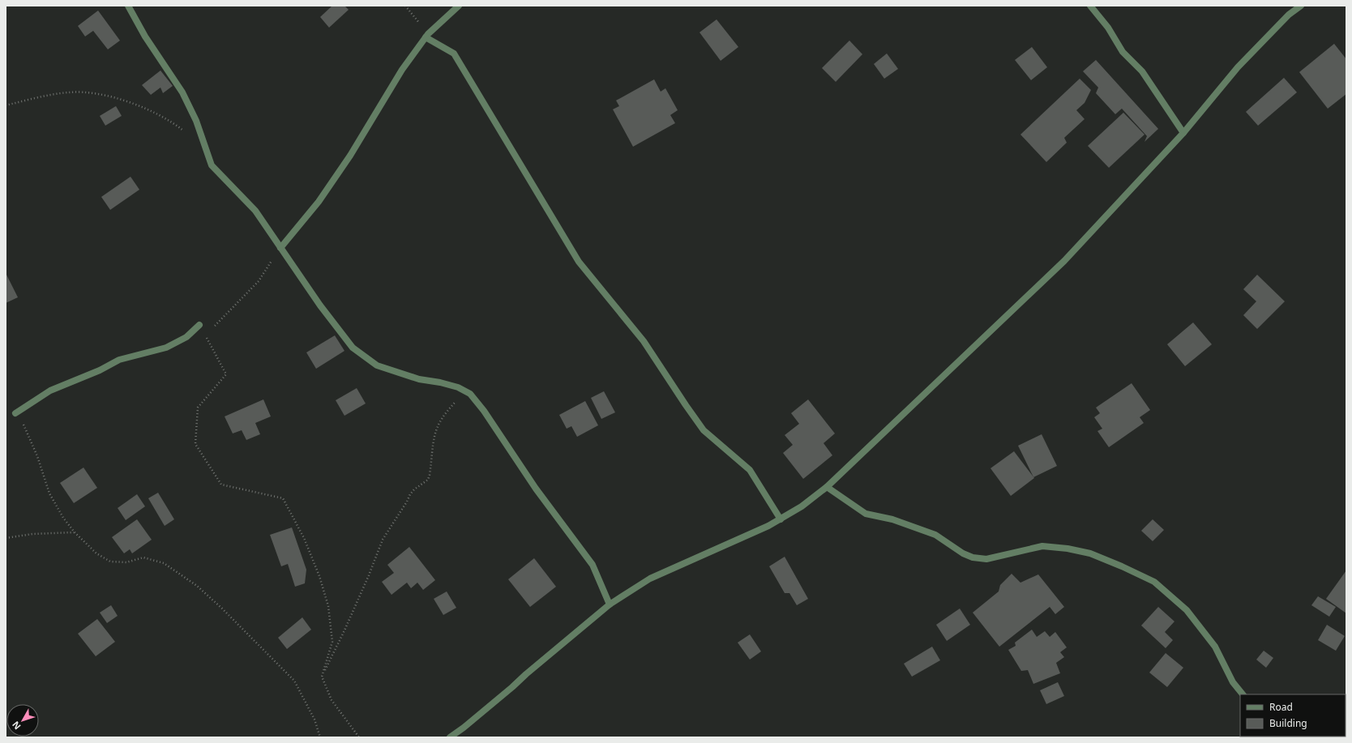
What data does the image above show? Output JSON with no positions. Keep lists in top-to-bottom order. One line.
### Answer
{"legend":["Road","Building"],"north":"bottom left"}
